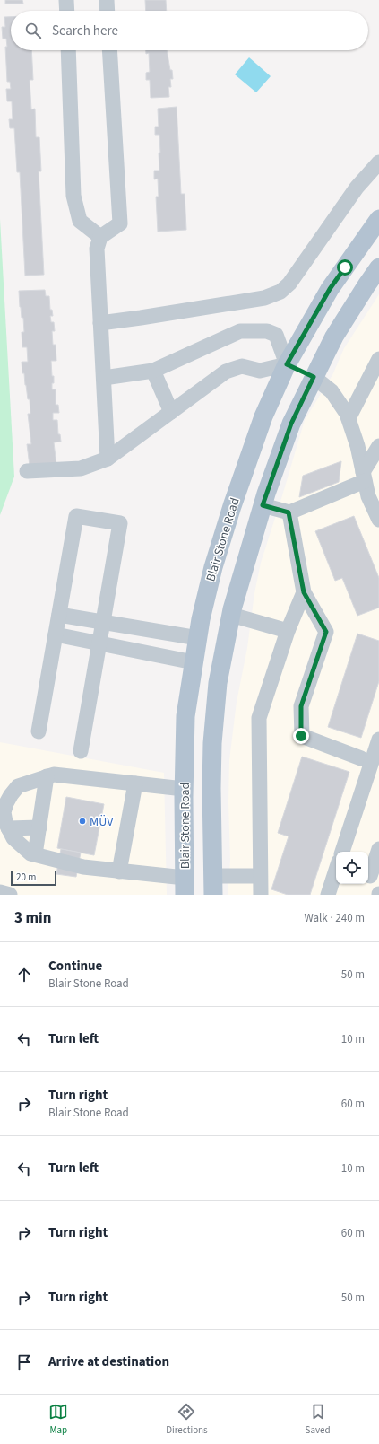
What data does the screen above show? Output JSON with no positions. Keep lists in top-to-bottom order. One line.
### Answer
{"streets":{"main road":["Blair Stone Road"]},"places":["MÜV"],"scale_bar":"20 m","page":{"search":"Search here","scale":"20 m","heading":["3 min","Walk · 240 m"],"list":[["Continue","Blair Stone Road","50 m"],["Turn left","10 m"],["Turn right","Blair Stone Road","60 m"],["Turn left","10 m"],["Turn right","60 m"],["Turn right","50 m"],"Arrive at destination"],"nav":["Map","Directions","Saved"]}}
